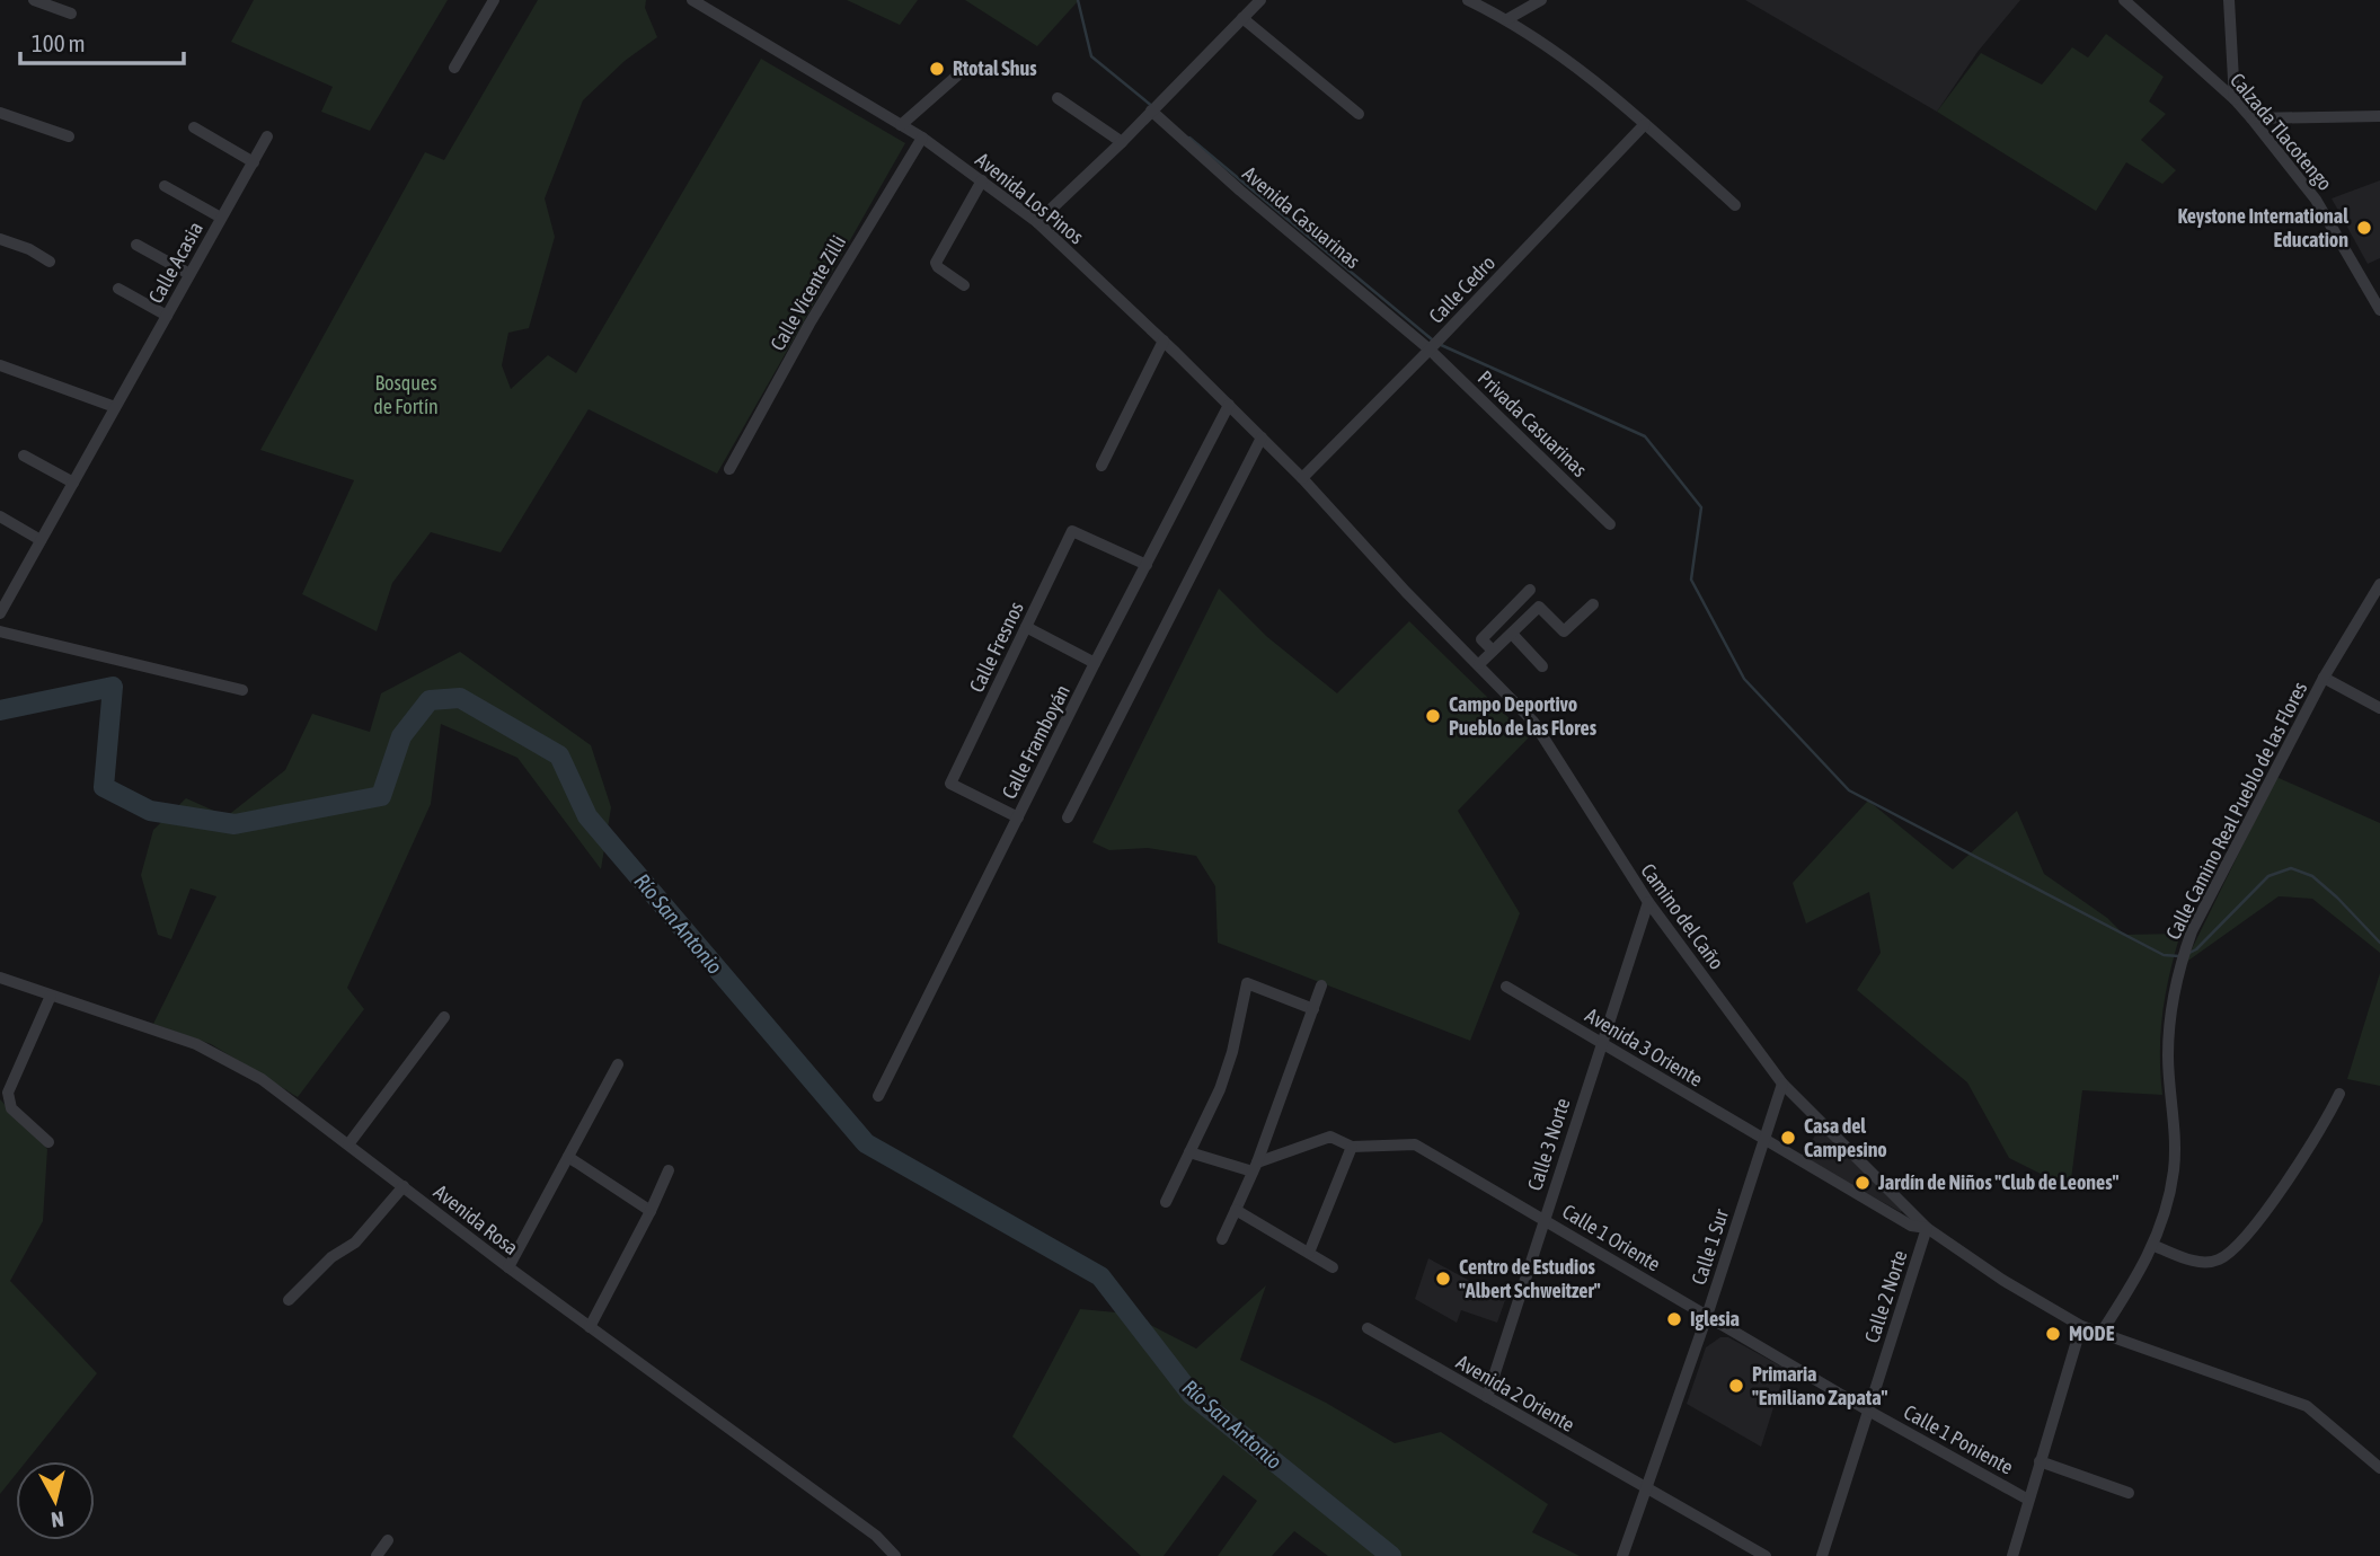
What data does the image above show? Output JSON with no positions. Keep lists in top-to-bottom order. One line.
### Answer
{"streets":{"street":["Calzada Tlacotengo","Avenida Los Pinos","Avenida Casuarinas","Calle Acasia","Calle Cedro","Calle Vicente Zilli","Privada Casuarinas","Calle Fresnos","Calle Framboyán","Calle Camino Real Pueblo de las Flores","Camino del Caño","Avenida 3 Oriente","Calle 3 Norte","Avenida Rosa","Calle 1 Oriente","Calle 1 Sur","Calle 2 Norte","Avenida 2 Oriente","Calle 1 Poniente"]},"crossings":[["Avenida Los Pinos","Calle Cedro"],["Avenida Los Pinos","Calle Vicente Zilli"],["Avenida Los Pinos","Calle Framboyán"],["Avenida Los Pinos","Camino del Caño"],["Avenida Casuarinas","Calle Cedro"],["Avenida Casuarinas","Privada Casuarinas"],["Calle Cedro","Privada Casuarinas"],["Calle Cedro","Camino del Caño"],["Calle Fresnos","Calle Framboyán"],["Calle Camino Real Pueblo de las Flores","Camino del Caño"],["Camino del Caño","Avenida 3 Oriente"],["Camino del Caño","Calle 3 Norte"],["Camino del Caño","Calle 1 Sur"],["Camino del Caño","Calle 2 Norte"],["Avenida 3 Oriente","Calle 3 Norte"],["Avenida 3 Oriente","Calle 1 Sur"],["Avenida 3 Oriente","Calle 2 Norte"],["Calle 3 Norte","Calle 1 Oriente"],["Calle 3 Norte","Avenida 2 Oriente"],["Calle 1 Oriente","Calle 1 Sur"],["Calle 1 Oriente","Calle 1 Poniente"],["Calle 1 Sur","Avenida 2 Oriente"],["Calle 1 Sur","Calle 1 Poniente"],["Calle 2 Norte","Calle 1 Poniente"]],"water":["Río San Antonio"],"parks":["Bosques de Fortín"],"places":["Rtotal Shus","Keystone International Education","Campo Deportivo Pueblo de las Flores","Casa del Campesino","Jardín de Niños \"Club de Leones\"","Centro de Estudios \"Albert Schweitzer\"","Iglesia","MODE","Primaria \"Emiliano Zapata\""],"scale_bar":"100 m","north":"bottom"}
